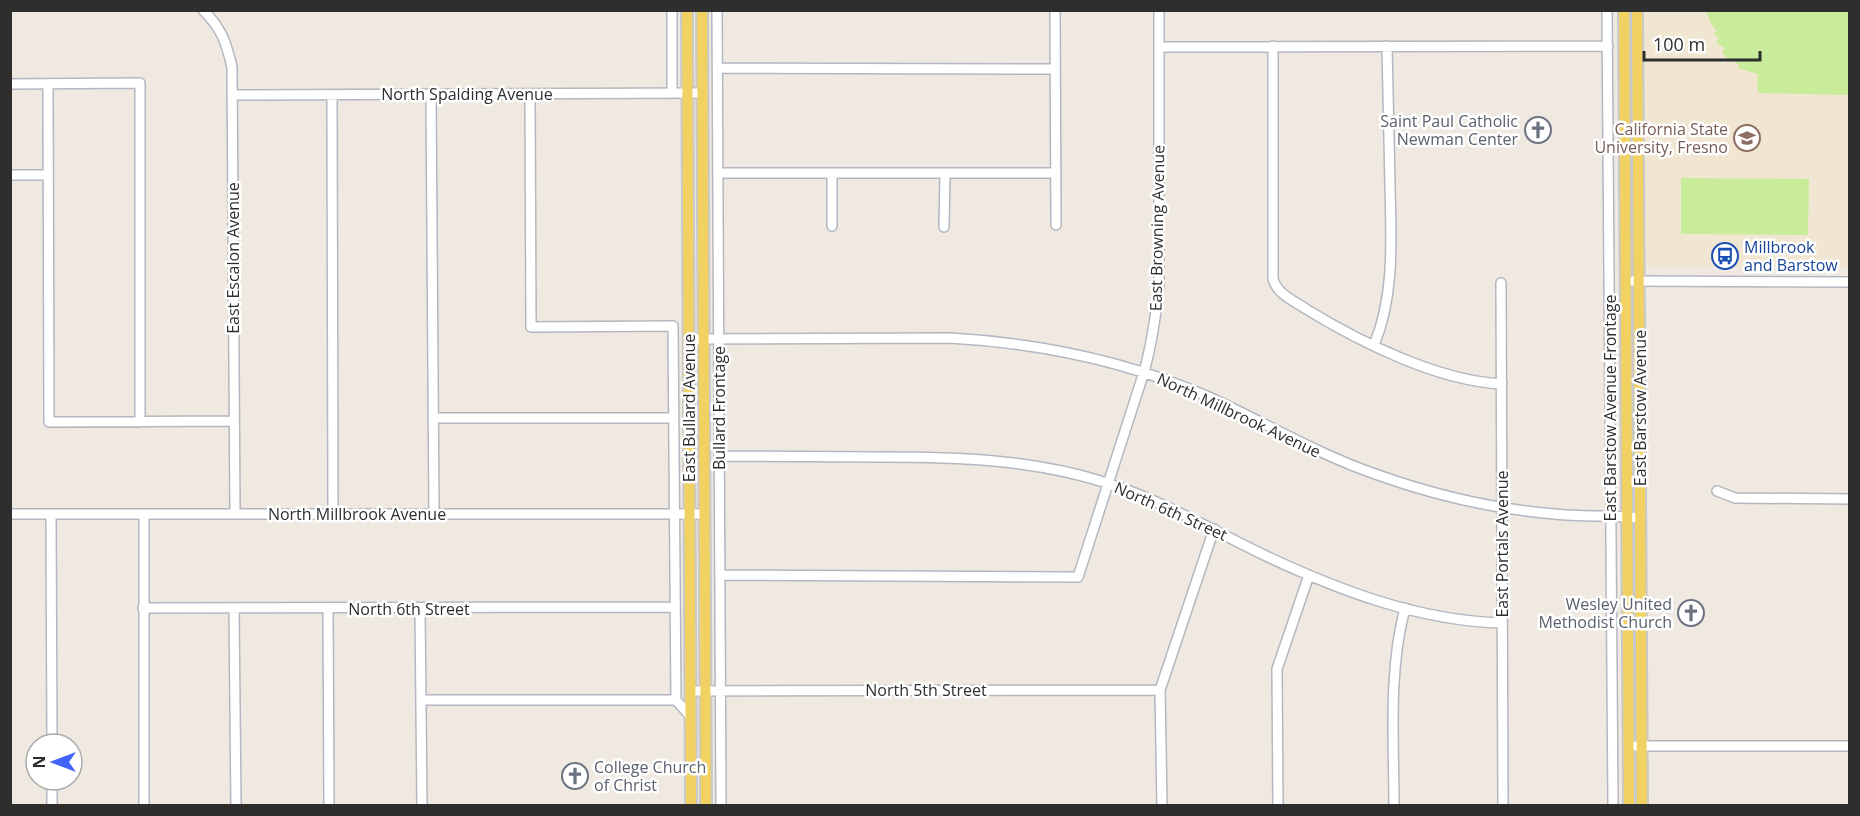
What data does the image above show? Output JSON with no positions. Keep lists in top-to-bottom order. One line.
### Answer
{"streets":{"main road":["East Bullard Avenue","East Barstow Avenue"],"street":["North Spalding Avenue","East Browning Avenue","East Escalon Avenue","Bullard Frontage","East Barstow Avenue Frontage","North Millbrook Avenue","North 6th Street","East Portals Avenue","North 5th Street"]},"crossings":[["North Spalding Avenue","East Escalon Avenue"],["North Spalding Avenue","East Bullard Avenue"],["East Browning Avenue","Bullard Frontage"],["East Browning Avenue","North Millbrook Avenue"],["East Browning Avenue","North 6th Street"],["East Escalon Avenue","North Millbrook Avenue"],["East Bullard Avenue","North Millbrook Avenue"],["East Bullard Avenue","North 5th Street"],["Bullard Frontage","North Millbrook Avenue"],["Bullard Frontage","North 6th Street"],["Bullard Frontage","North 5th Street"],["East Barstow Avenue Frontage","North Millbrook Avenue"],["East Barstow Avenue","North Millbrook Avenue"],["North Millbrook Avenue","East Portals Avenue"],["North 6th Street","East Portals Avenue"]],"places":{"church":["Saint Paul Catholic Newman Center","Wesley United Methodist Church","College Church of Christ"],"school or university":["California State University, Fresno"],"bus stop":["Millbrook and Barstow"]},"scale_bar":"100 m","north":"left"}
